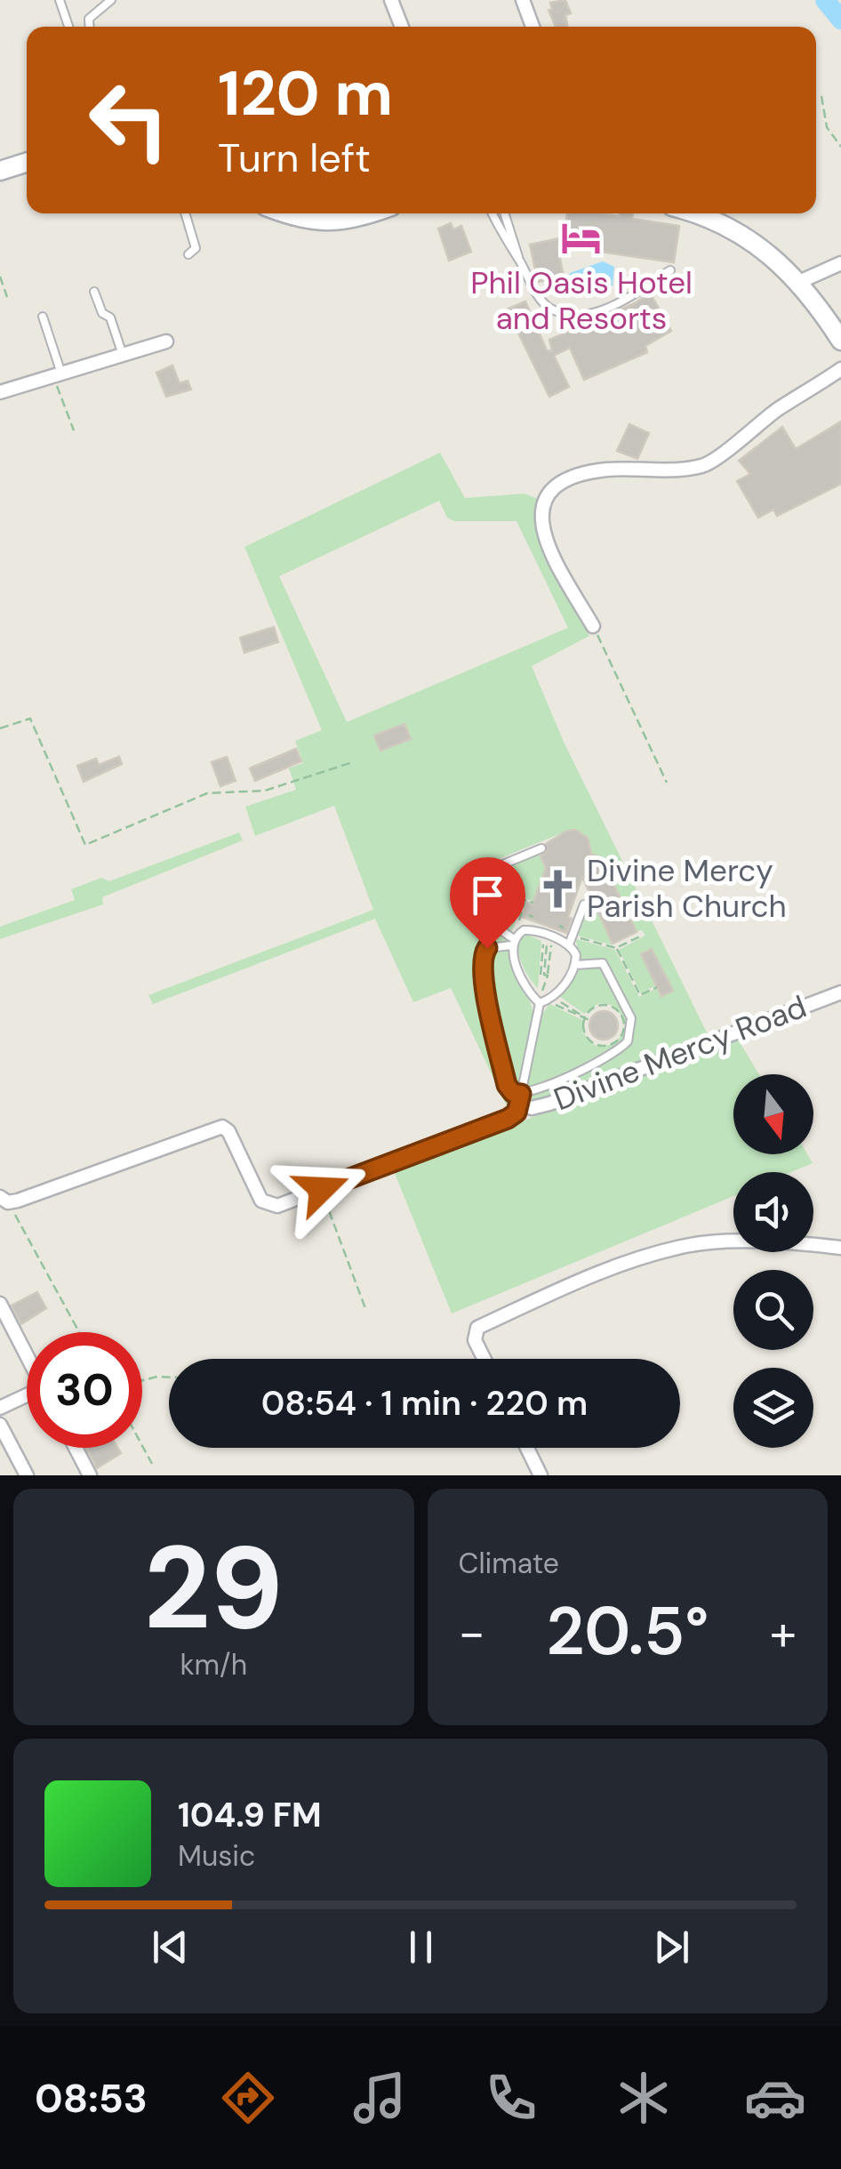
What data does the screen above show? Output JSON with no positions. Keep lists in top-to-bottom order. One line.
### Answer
{"streets":{"street":["Divine Mercy Road"]},"places":{"hotel":["Phil Oasis Hotel and Resorts"],"church":["Divine Mercy Parish Church"]},"north":"bottom","page":{"turn":["120 m","Turn left"],"limit":"30","trip":"08:54 · 1 min · 220 m","tile":[["29","km/h"],"Climate"],"heat":["−","20.5°","+"],"song":["104.9 FM","Music"],"tabs":"08:53"}}
